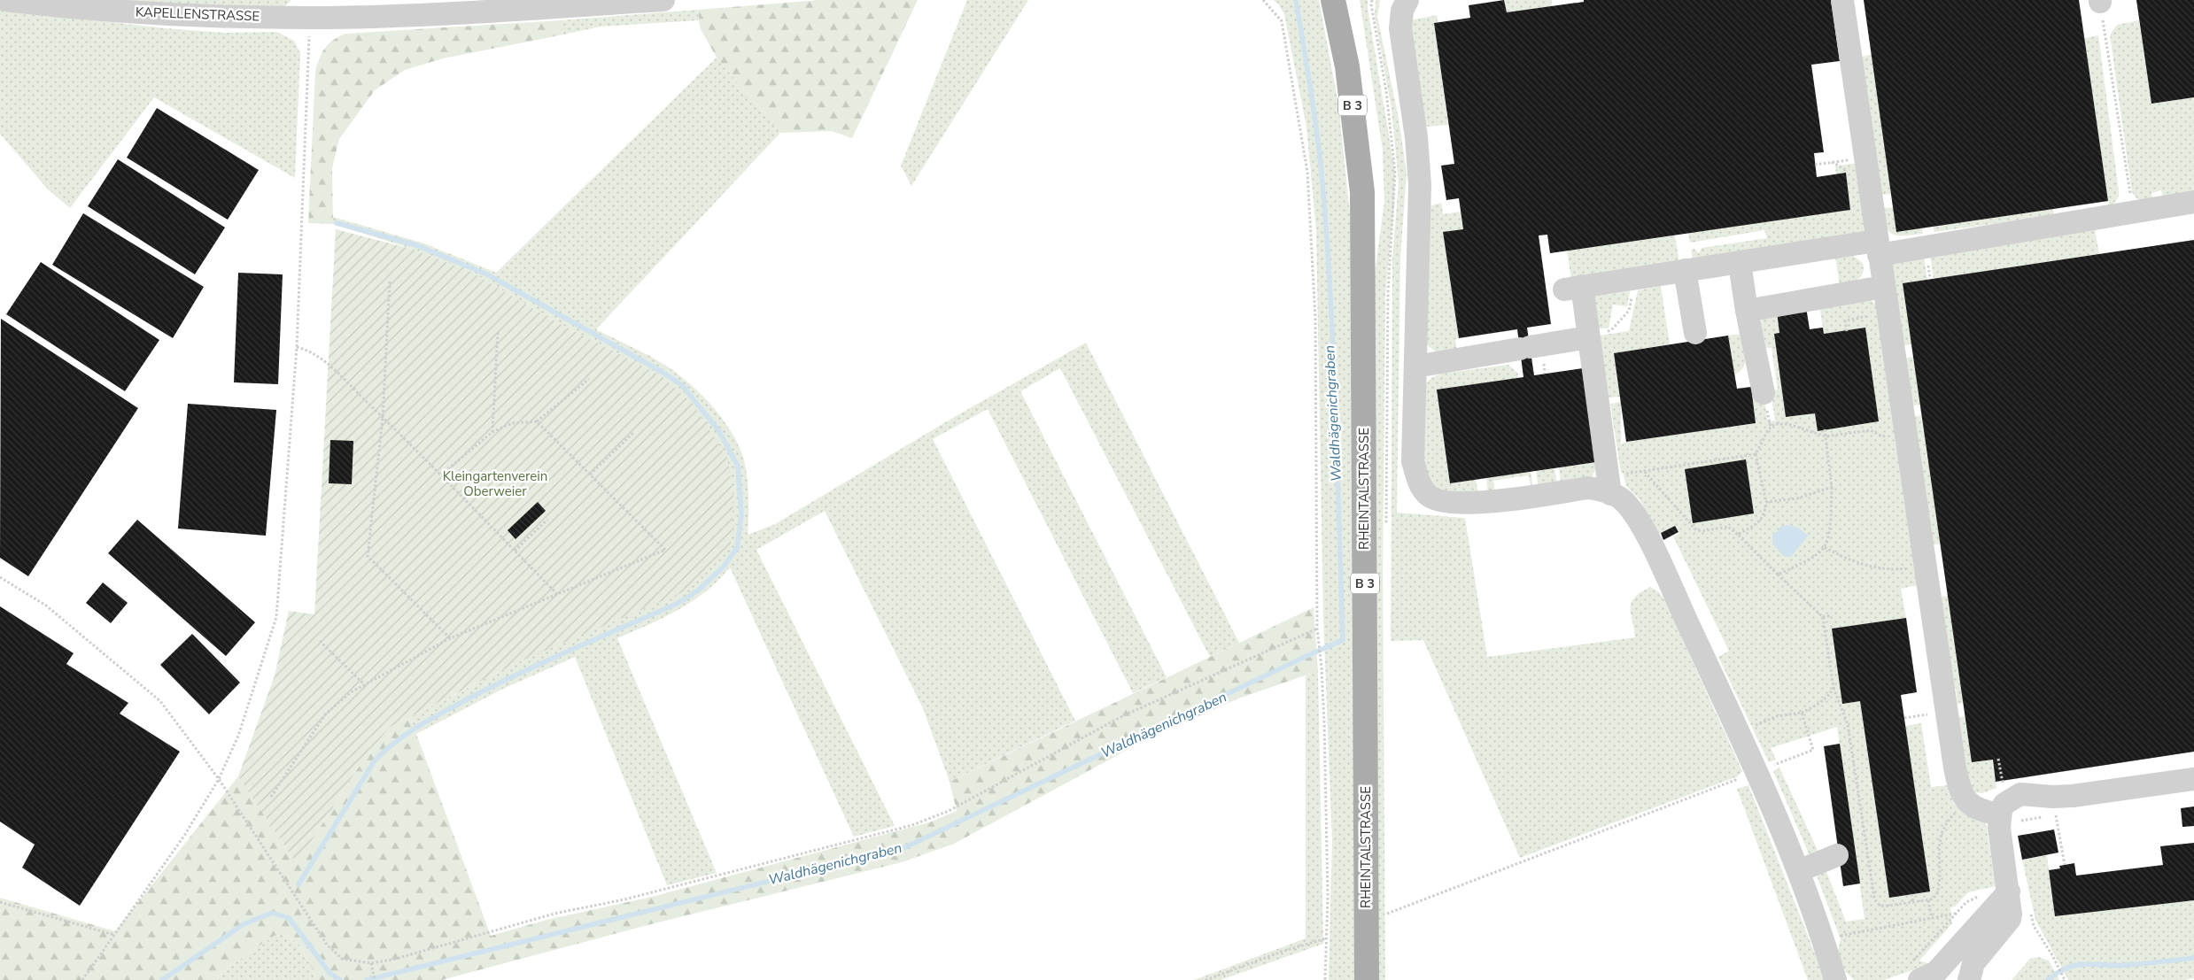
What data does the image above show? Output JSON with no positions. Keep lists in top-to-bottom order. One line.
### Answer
{"streets":{"main road":["B 3","RHEINTALSTRASSE"],"street":["KAPELLENSTRASSE"]},"water":["Waldhägenichgraben"],"parks":["Kleingartenverein Oberweier"]}
